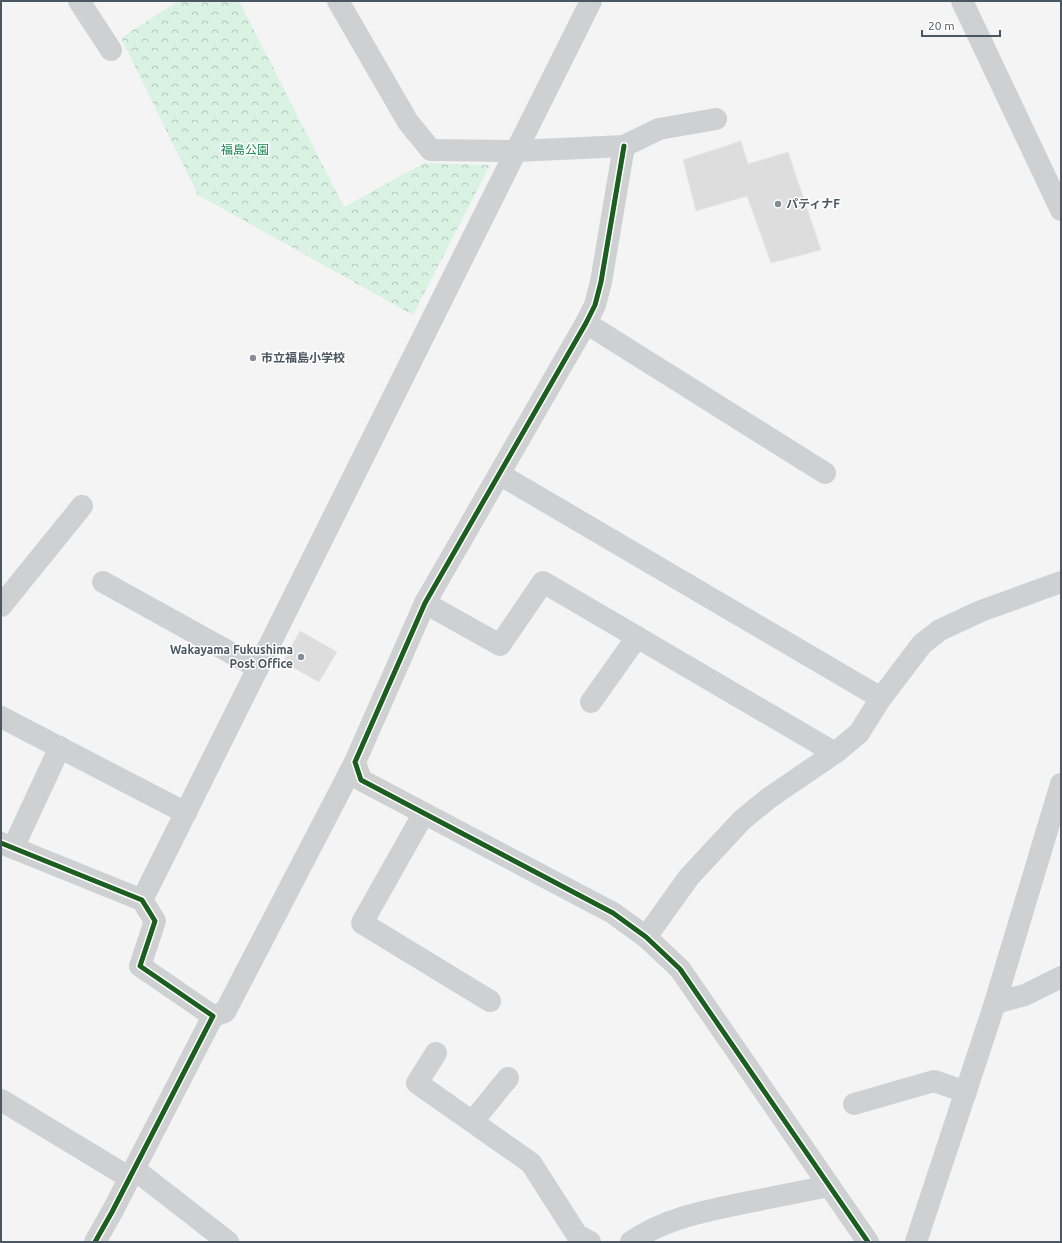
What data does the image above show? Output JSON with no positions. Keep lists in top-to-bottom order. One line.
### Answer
{"parks":["福島公園"],"places":["パティナF","市立福島小学校","Wakayama Fukushima Post Office"],"scale_bar":"20 m"}
